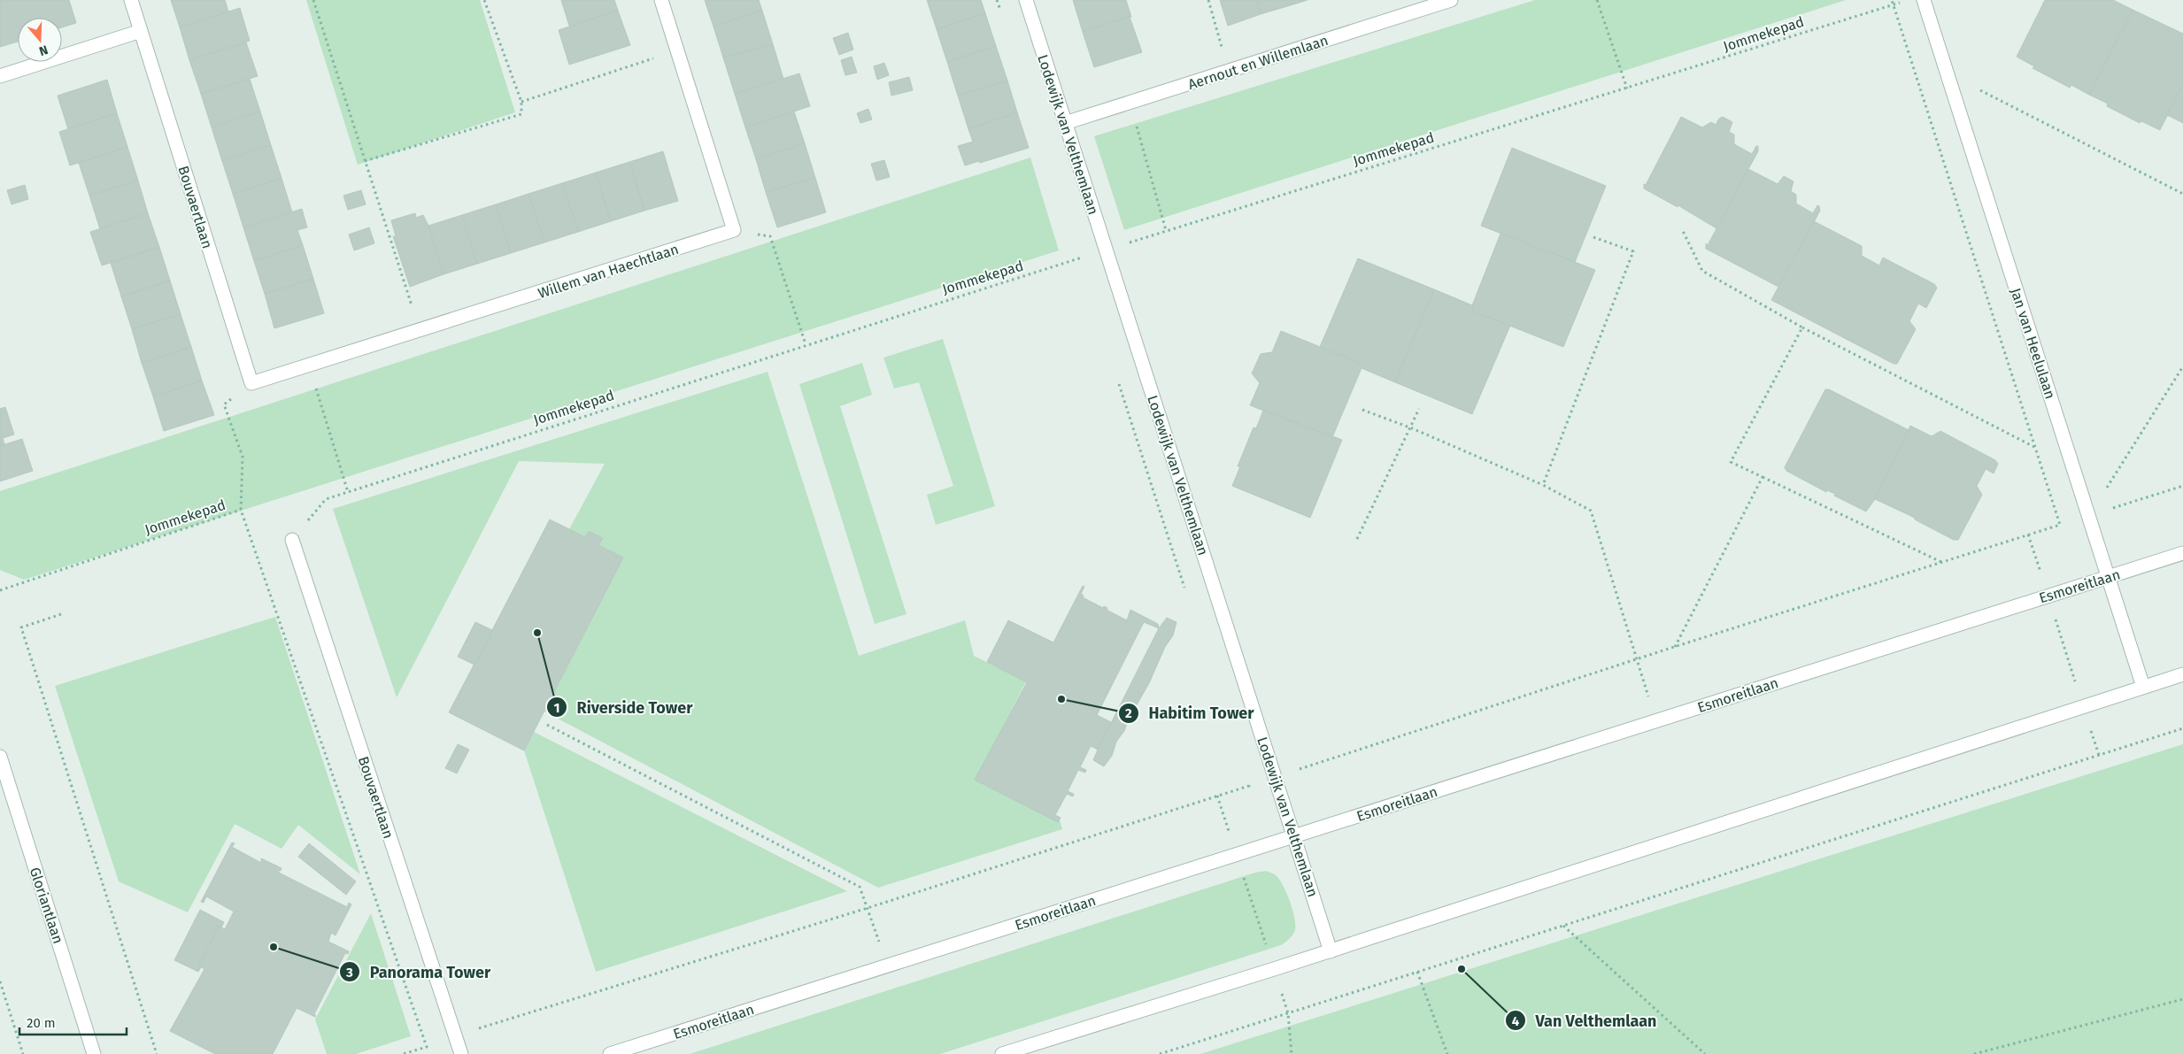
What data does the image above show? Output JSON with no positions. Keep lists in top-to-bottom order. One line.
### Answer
{"streets":{"street":["Aernout en Willemlaan","Lodewijk van Velthemlaan","Bouvaertlaan","Willem van Haechtlaan","Jan van Heelulaan","Esmoreitlaan","Gloriantlaan"],"path":["Jommekepad"]},"crossings":[["Jommekepad","Lodewijk van Velthemlaan"],["Jommekepad","Bouvaertlaan"],["Jommekepad","Willem van Haechtlaan"],["Aernout en Willemlaan","Lodewijk van Velthemlaan"],["Lodewijk van Velthemlaan","Esmoreitlaan"],["Bouvaertlaan","Willem van Haechtlaan"],["Jan van Heelulaan","Esmoreitlaan"]],"places":["Riverside Tower","Habitim Tower","Panorama Tower","Van Velthemlaan"],"scale_bar":"20 m","north":"bottom"}
